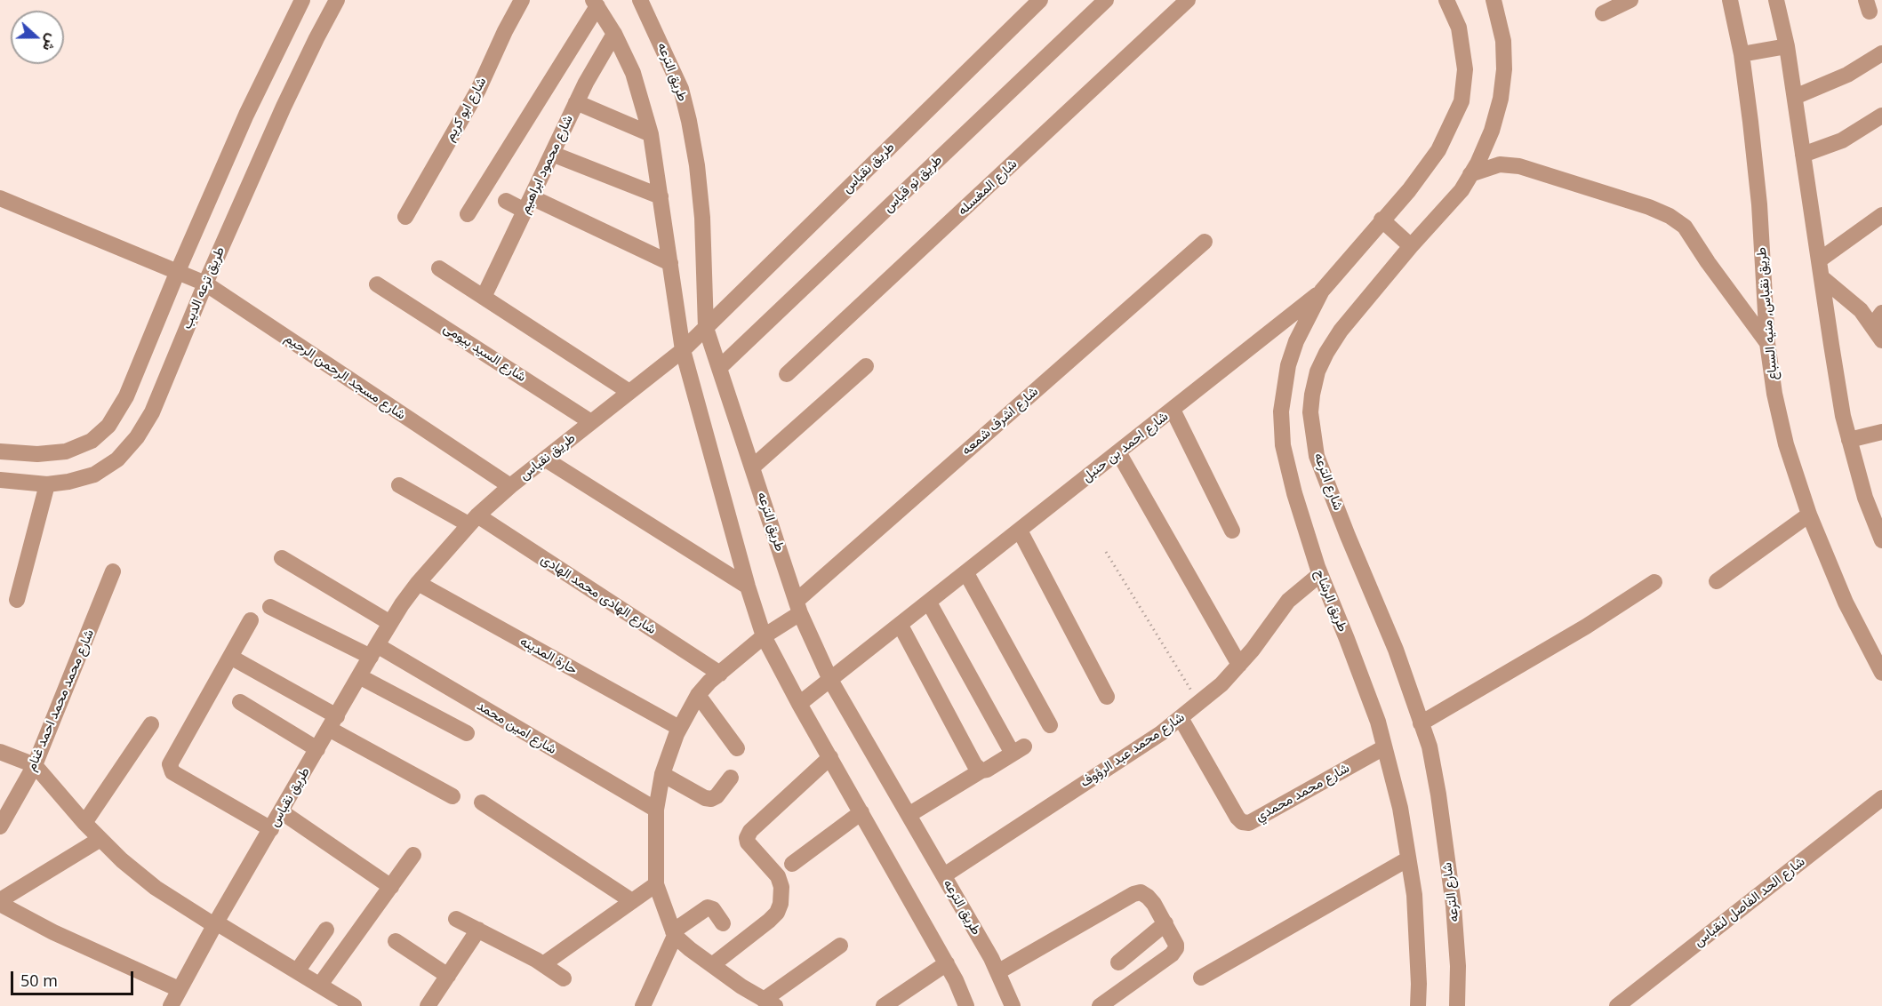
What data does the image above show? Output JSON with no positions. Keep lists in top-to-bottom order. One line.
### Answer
{"streets":{"street":["طريق الترعه","شارع ابو كريم","شارع محمود ابراهيم","طريق نقباس","طريق نو قياس","شارع المغسله","طريق ترعه الديب","طريق نقباس, منيه السباع","شارع السيد بيومى","شارع مسجد الرحمن الرحيم","شارع اشرف شمعه","شارع احمد بن حنبل","شارع الترعه","شارع الهادى محمد الهادى","طريق الرشاح","حارة المدينه","شارع محمد محمد احمد غنام","شارع امين محمد","شارع محمد عبد الرؤوف","شارع محمد محمدي","شارع الحد الفاصل لنقباس"]},"crossings":[["طريق الترعه","طريق نقباس"],["طريق الترعه","طريق نو قياس"],["طريق الترعه","شارع اشرف شمعه"],["طريق الترعه","شارع احمد بن حنبل"],["طريق الترعه","شارع محمد عبد الرؤوف"],["طريق نقباس","شارع السيد بيومى"],["طريق نقباس","شارع مسجد الرحمن الرحيم"],["طريق نقباس","شارع الهادى محمد الهادى"],["طريق نقباس","حارة المدينه"],["طريق نقباس","شارع امين محمد"],["طريق ترعه الديب","شارع مسجد الرحمن الرحيم"],["شارع اشرف شمعه","شارع الهادى محمد الهادى"],["شارع اشرف شمعه","حارة المدينه"],["شارع اشرف شمعه","شارع امين محمد"],["شارع احمد بن حنبل","طريق الرشاح"],["طريق الرشاح","شارع محمد عبد الرؤوف"],["طريق الرشاح","شارع محمد محمدي"],["شارع محمد عبد الرؤوف","شارع محمد محمدي"]],"scale_bar":"50 m","north":"right"}
